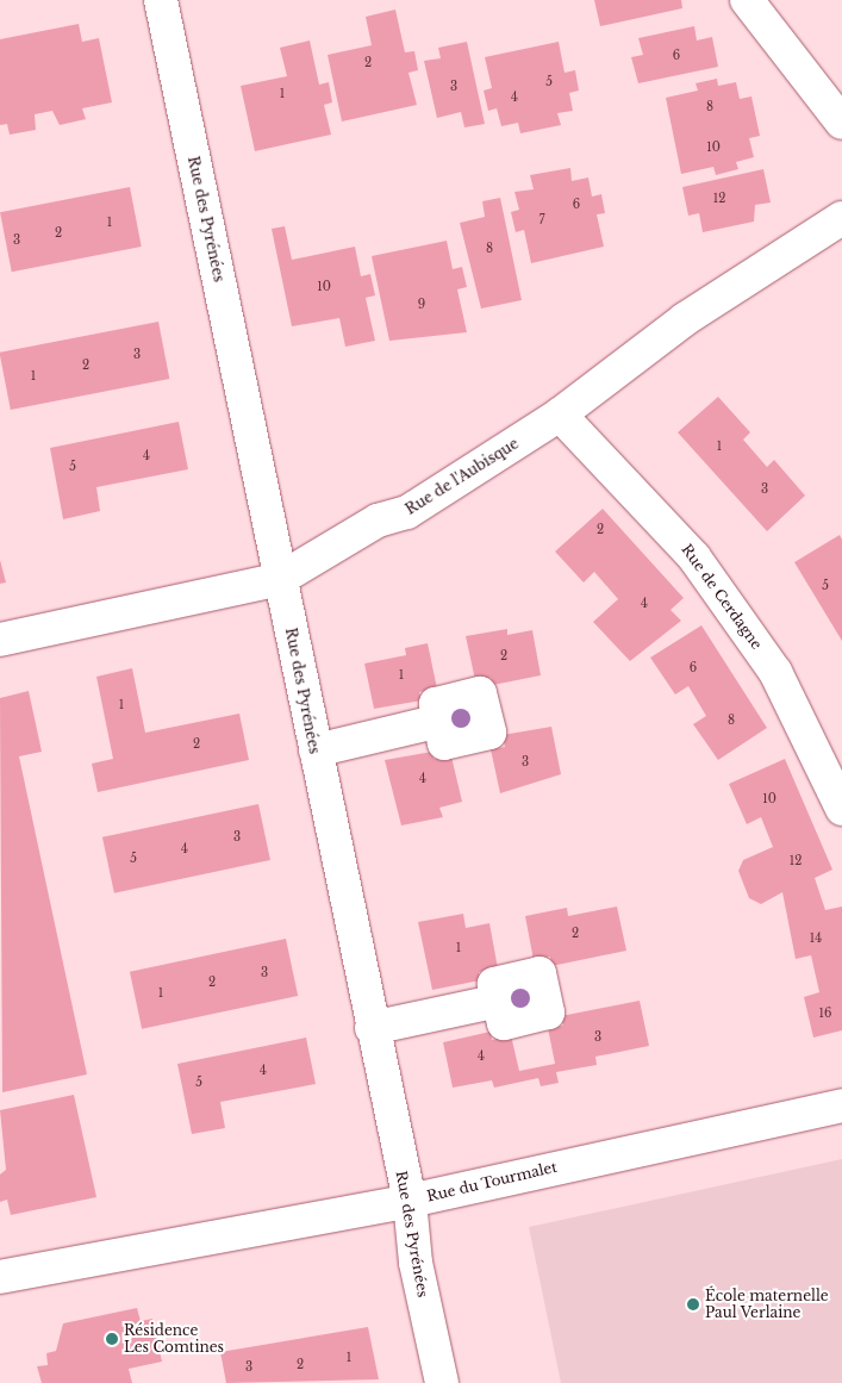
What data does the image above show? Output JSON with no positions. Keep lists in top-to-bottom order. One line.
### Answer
{"streets":{"street":["Rue des Pyrénées","Rue de l'Aubisque","Rue de Cerdagne","Rue du Tourmalet"]},"crossings":[["Rue des Pyrénées","Rue de l'Aubisque"],["Rue des Pyrénées","Rue du Tourmalet"],["Rue de l'Aubisque","Rue de Cerdagne"]],"places":["École maternelle Paul Verlaine","Résidence Les Comtines"],"house_numbers":["6","2","5","3","1","4","8","10","12","6","7","1","2","3","8","10","9","3","2","1","1","4","5","3","2","5","4","2","6","1","1","8","2","3","4","10","3","4","5","12","2","14","1","3","2","1","16","3","4","4","5","1","2","3"]}
